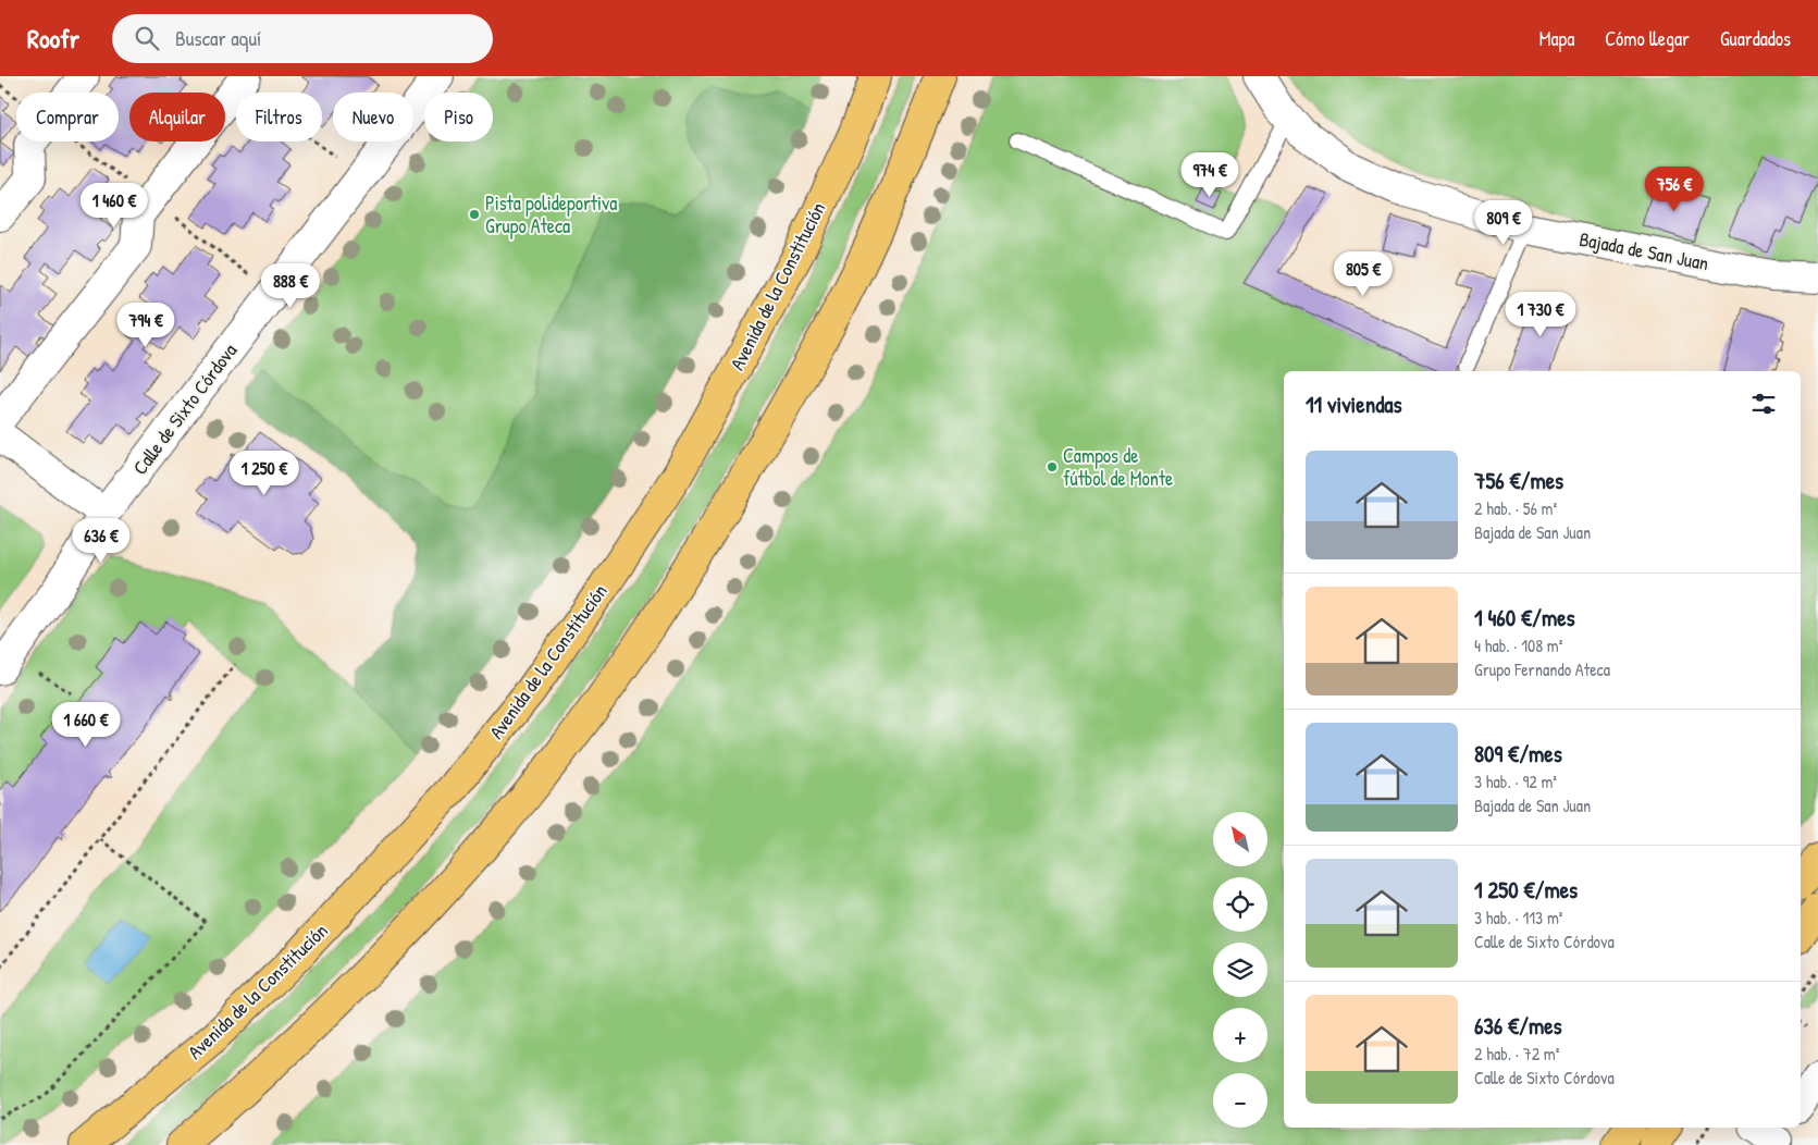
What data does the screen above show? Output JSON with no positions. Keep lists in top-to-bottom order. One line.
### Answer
{"streets":{"main road":["Avenida de la Constitución"],"street":["Bajada de San Juan","Calle de Sixto Córdova"]},"places":["Pista polideportiva Grupo Ateca","Campos de fútbol de Monte"],"north":"top left","page":{"header":"Roofr","search":"Buscar aquí","nav":["Mapa","Cómo llegar","Guardados"],"chip":["Comprar","Alquilar","Filtros","Nuevo","Piso"],"price":["974 €","756 €","1 460 €","809 €","805 €","888 €","1 730 €","794 €","1 250 €","636 €","1 660 €"],"heading":"11 viviendas","list":[{"name":"756 €/mes","note":"2 hab. · 56 m² · Bajada de San Juan"},{"name":"1 460 €/mes","note":"4 hab. · 108 m² · Grupo Fernando Ateca"},{"name":"809 €/mes","note":"3 hab. · 92 m² · Bajada de San Juan"},{"name":"1 250 €/mes","note":"3 hab. · 113 m² · Calle de Sixto Córdova"},{"name":"636 €/mes","note":"2 hab. · 72 m² · Calle de Sixto Córdova"}],"map_buttons":["+","−"]}}
